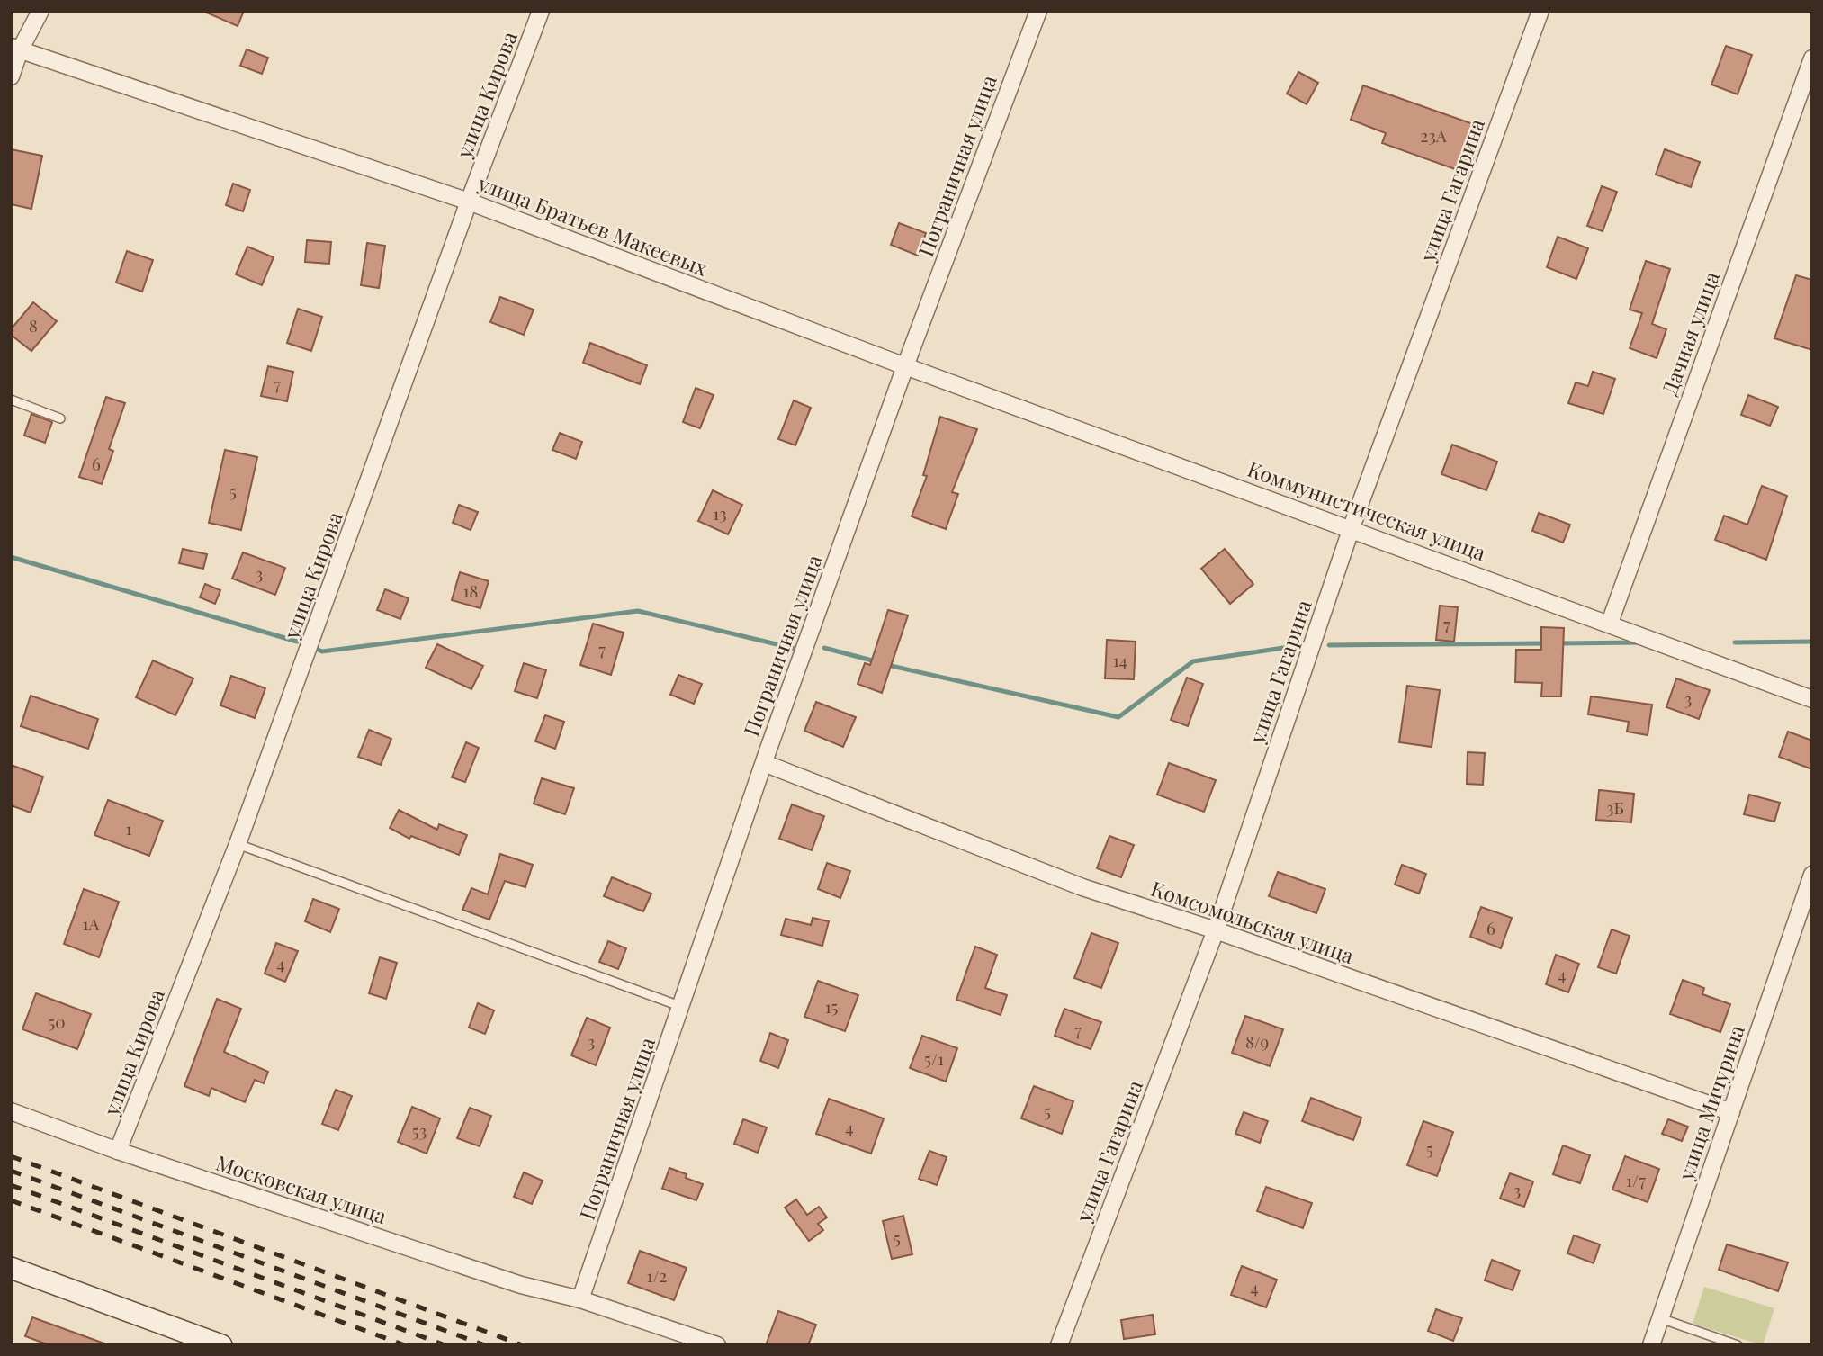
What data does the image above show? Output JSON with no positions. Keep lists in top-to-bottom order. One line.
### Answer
{"streets":{"street":["улица Кирова","Пограничная улица","улица Гагарина","улица Братьев Макеевых","Дачная улица","Коммунистическая улица","Комсомольская улица","улица Мичурина","Московская улица"]},"crossings":[["улица Кирова","улица Братьев Макеевых"],["улица Кирова","Московская улица"],["Пограничная улица","улица Братьев Макеевых"],["Пограничная улица","Коммунистическая улица"],["Пограничная улица","Комсомольская улица"],["Пограничная улица","Московская улица"],["улица Гагарина","Коммунистическая улица"],["улица Гагарина","Комсомольская улица"],["улица Братьев Макеевых","Коммунистическая улица"],["Дачная улица","Коммунистическая улица"],["Комсомольская улица","улица Мичурина"]],"house_numbers":["23А","8","7","6","5","13","3","18","7","7","14","3","3Б","1","1А","6","4","4","15","50","7","3","8/9","5/1","5","4","53","5","1/7","3","5","1/2","4"]}
